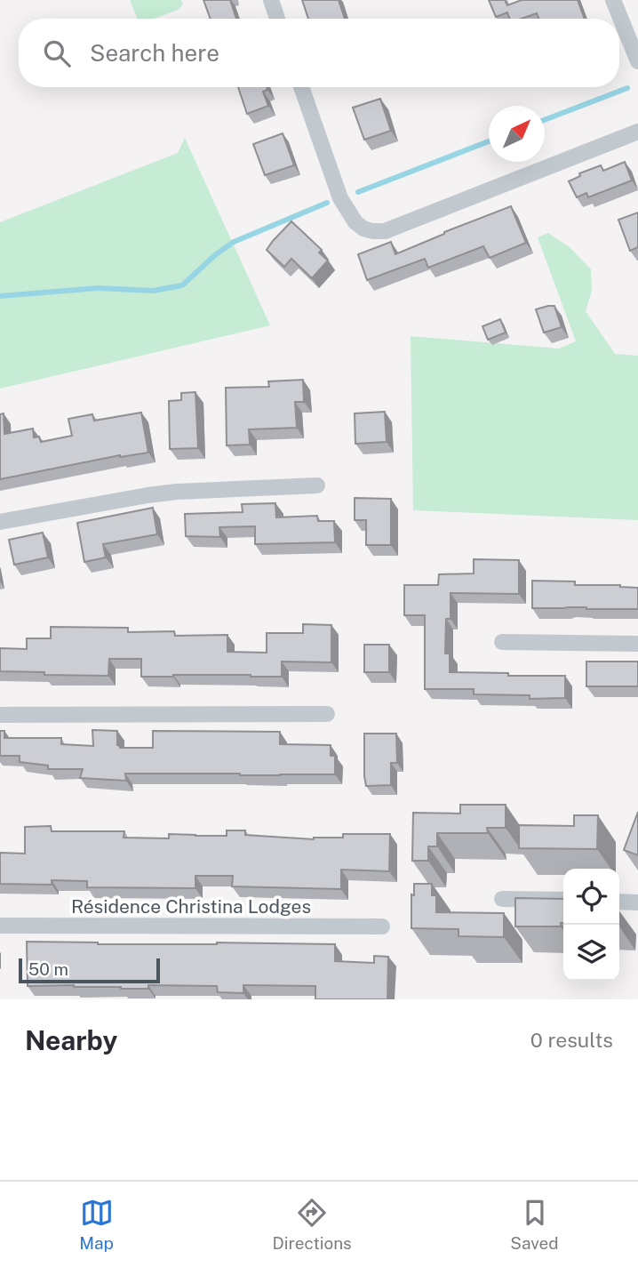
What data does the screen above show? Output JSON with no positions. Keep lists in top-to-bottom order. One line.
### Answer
{"streets":{"street":["Résidence Christina Lodges"]},"scale_bar":"50 m","north":"top right","page":{"search":"Search here","scale":"50 m","heading":["Nearby","0 results"],"nav":["Map","Directions","Saved"]}}
